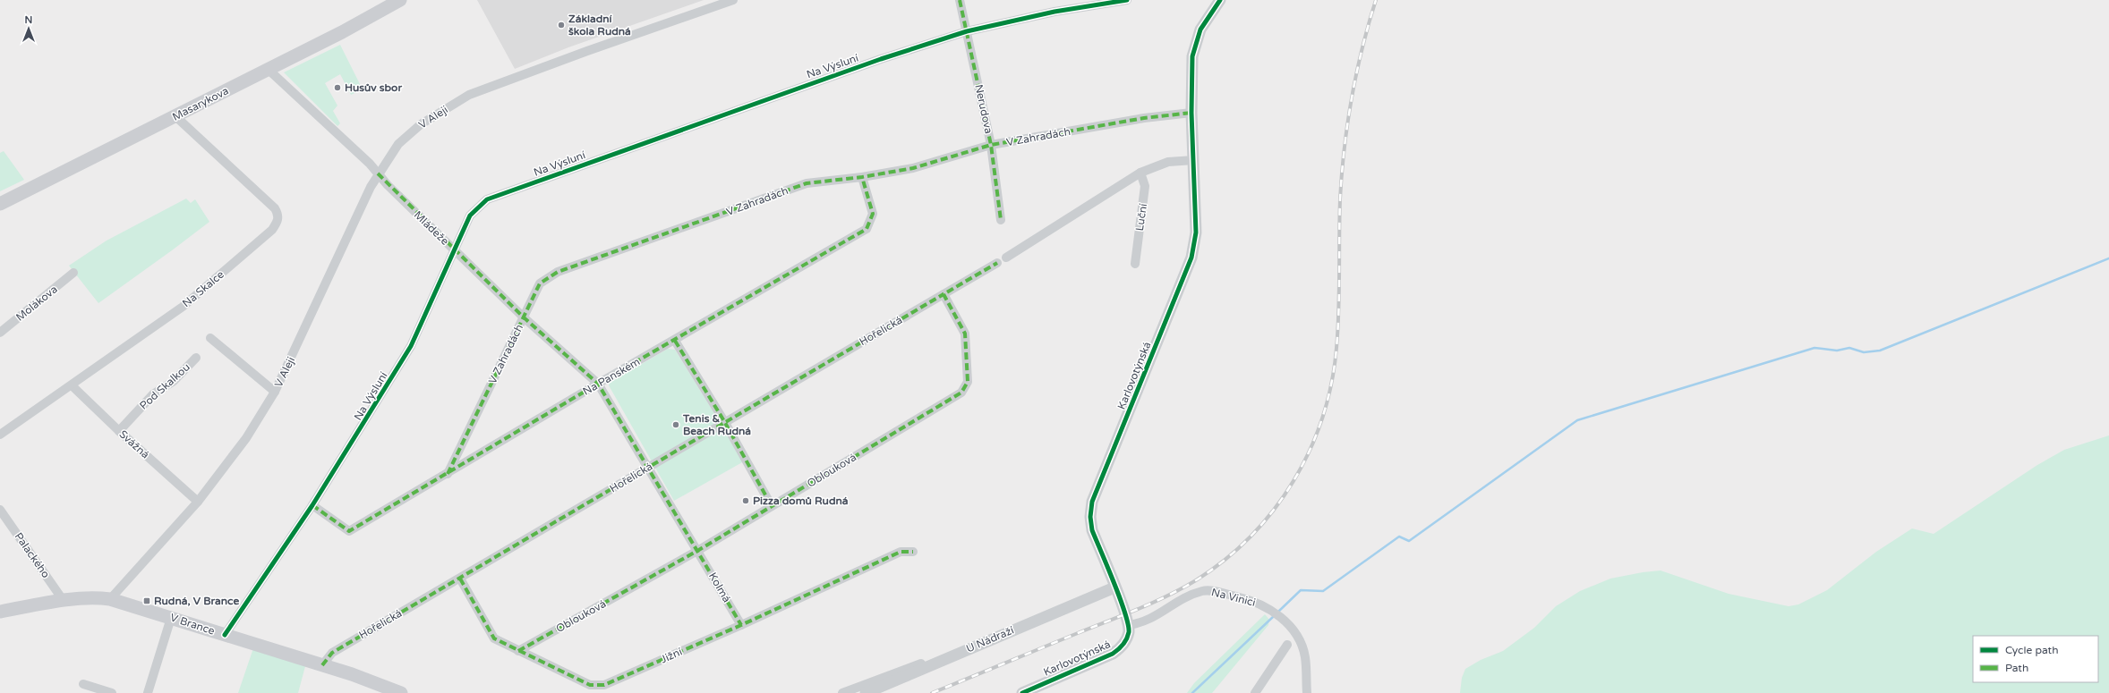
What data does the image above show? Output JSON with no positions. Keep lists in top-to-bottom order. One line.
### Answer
{"streets":{"main road":["Masarykova","V Brance"],"street":["Na Výsluní","Nerudova","V Aleji","V Zahradách","Luční","Mládeže","Na Skalce","Molákova","Hořelická","Karlovotýnská","Na Panském","Pod Skalkou","Svážná","Oblouková","Palackého","Kolmá","Na Vinici","U Nádraží","Jižní"]},"crossings":[["Na Výsluní","Nerudova"],["Na Výsluní","Mládeže"],["Na Výsluní","Na Panském"],["Na Výsluní","V Brance"],["Masarykova","Mládeže"],["Masarykova","Na Skalce"],["Nerudova","V Zahradách"],["V Aleji","Mládeže"],["V Aleji","Svážná"],["V Aleji","V Brance"],["V Zahradách","Mládeže"],["V Zahradách","Karlovotýnská"],["V Zahradách","Na Panském"],["Mládeže","Hořelická"],["Mládeže","Na Panském"],["Mládeže","Kolmá"],["Na Skalce","Svážná"],["Hořelická","Oblouková"],["Hořelická","Kolmá"],["Hořelická","V Brance"],["Hořelická","Jižní"],["Karlovotýnská","Na Vinici"],["Karlovotýnská","U Nádraží"],["Pod Skalkou","Svážná"],["Oblouková","Kolmá"],["Oblouková","Jižní"],["Palackého","V Brance"],["Kolmá","Jižní"]],"places":{"other":["Základní škola Rudná","Husův sbor","Tenis & Beach Rudná","Pizza domů Rudná"],"transit":["Rudná, V Brance"]},"legend":["Cycle path","Path"],"north":"top"}
